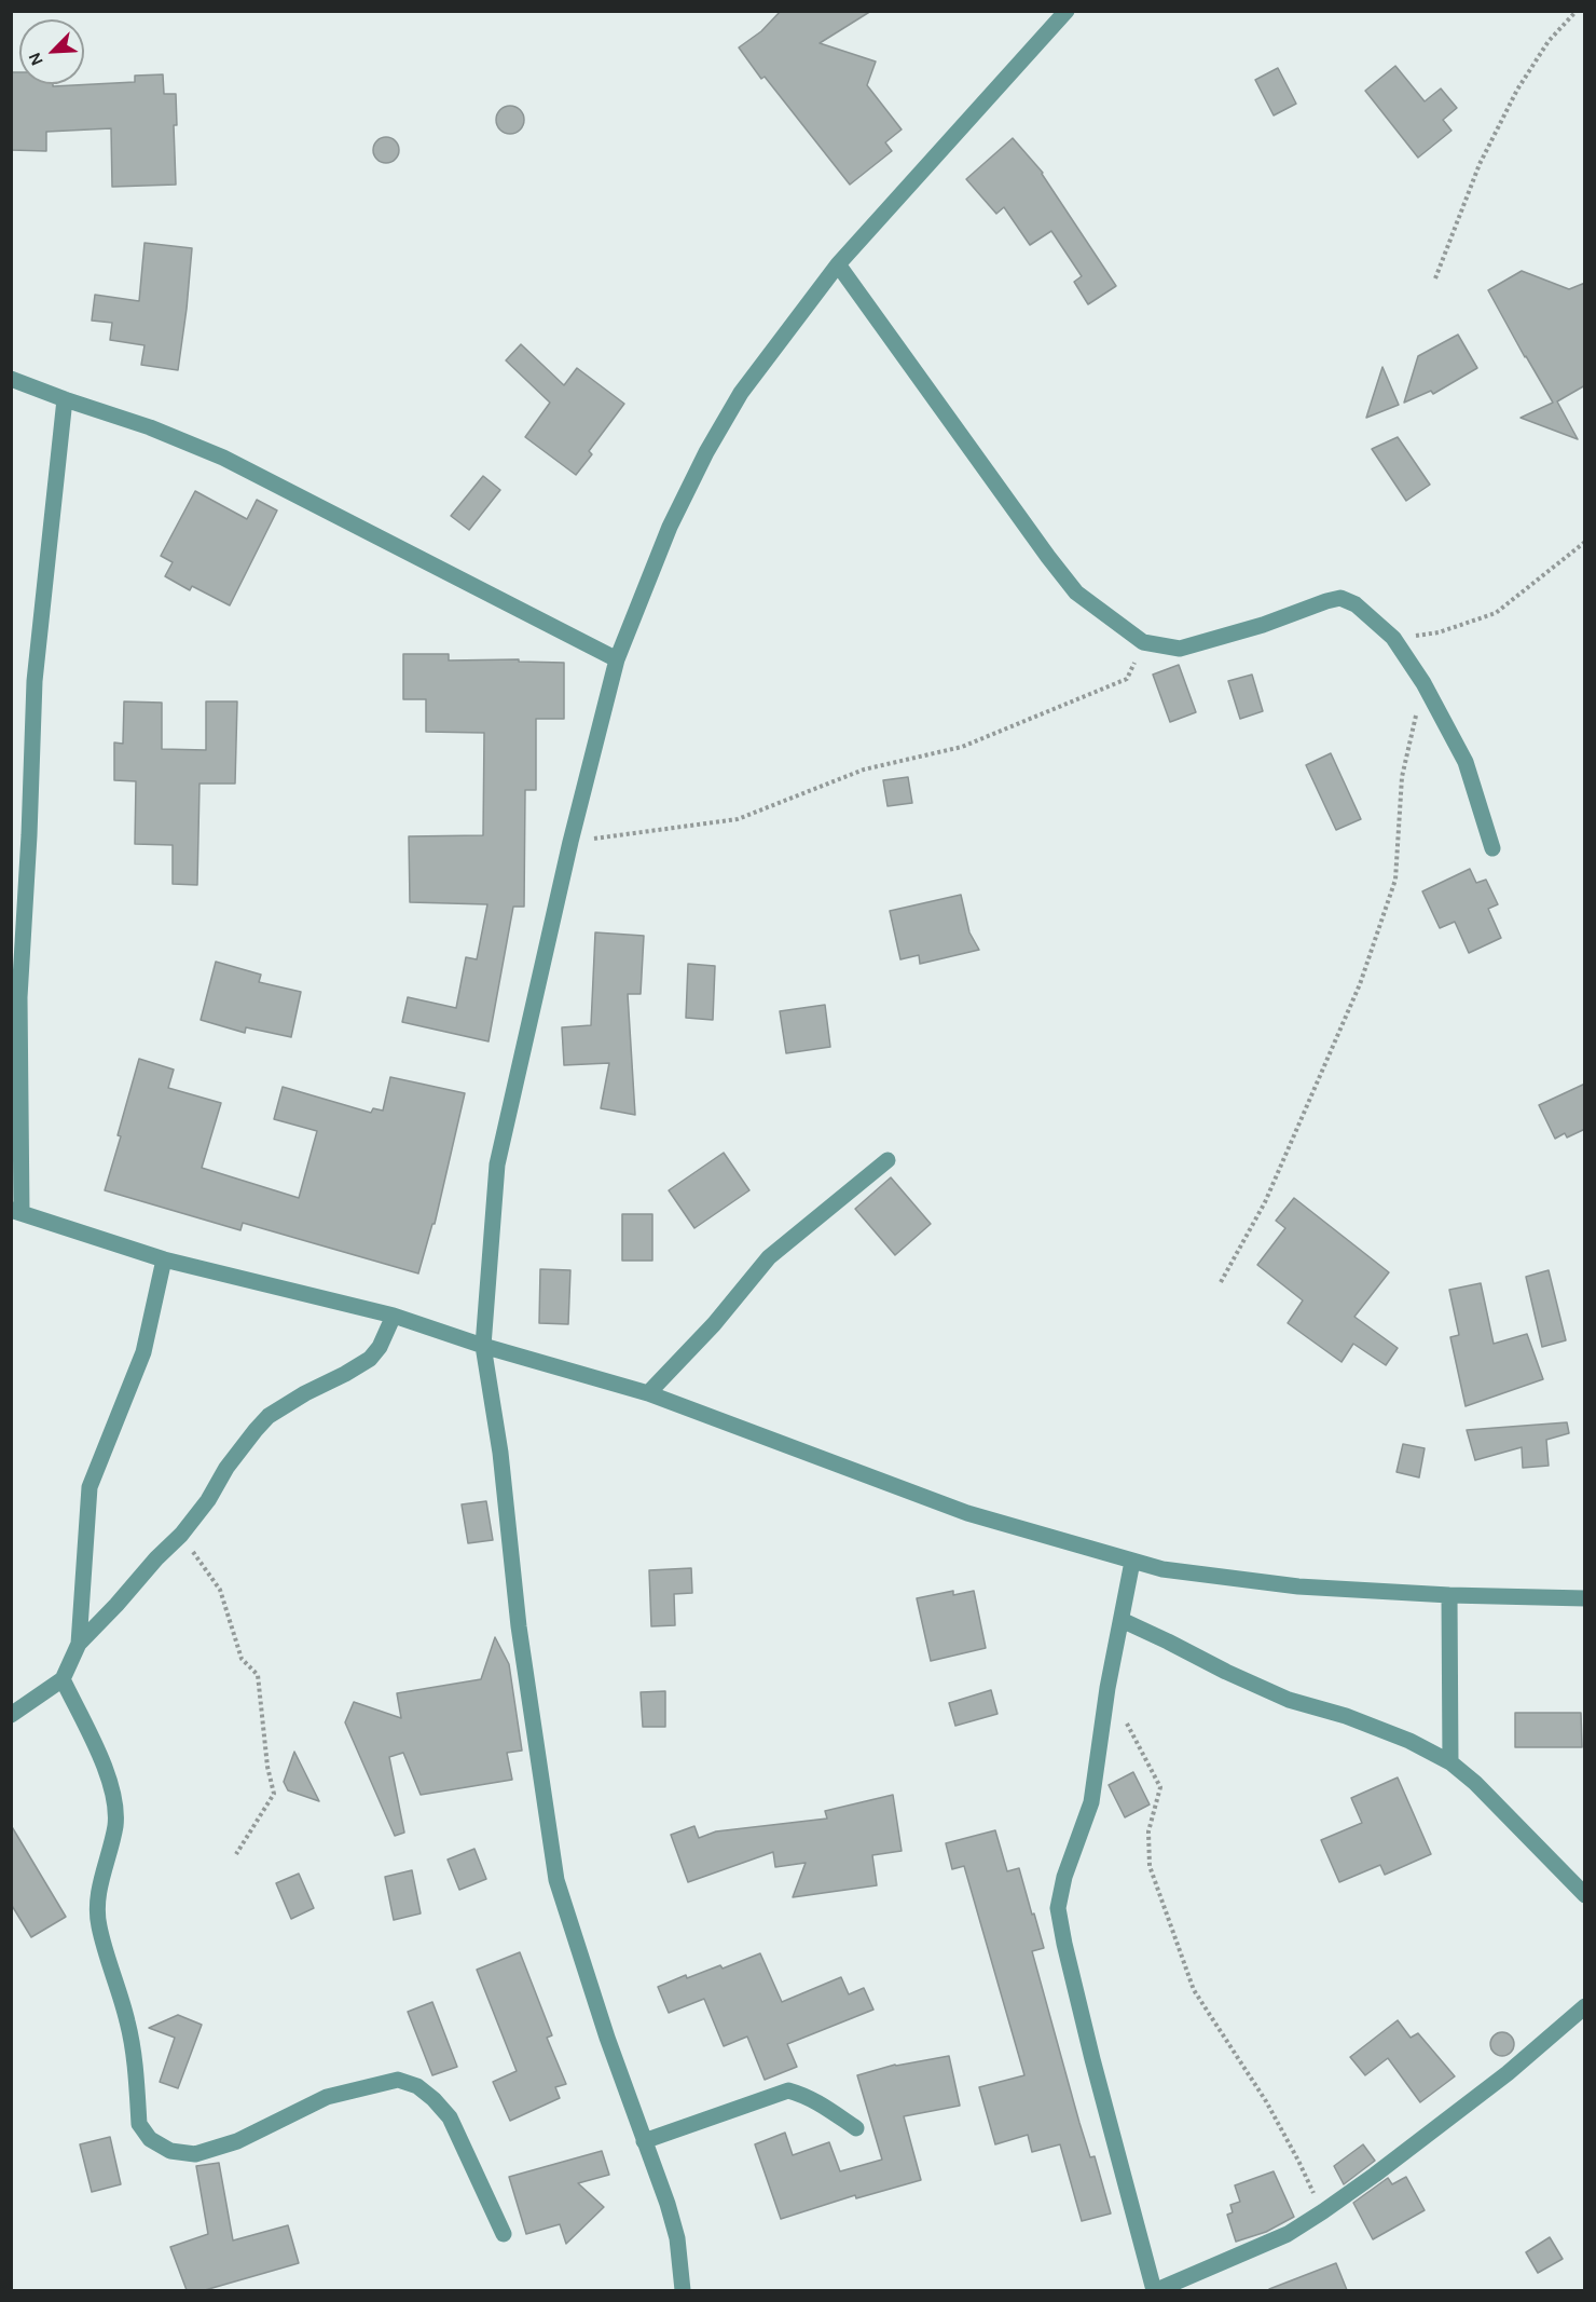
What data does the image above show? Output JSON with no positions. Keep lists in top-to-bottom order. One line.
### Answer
{"north":"bottom left"}
